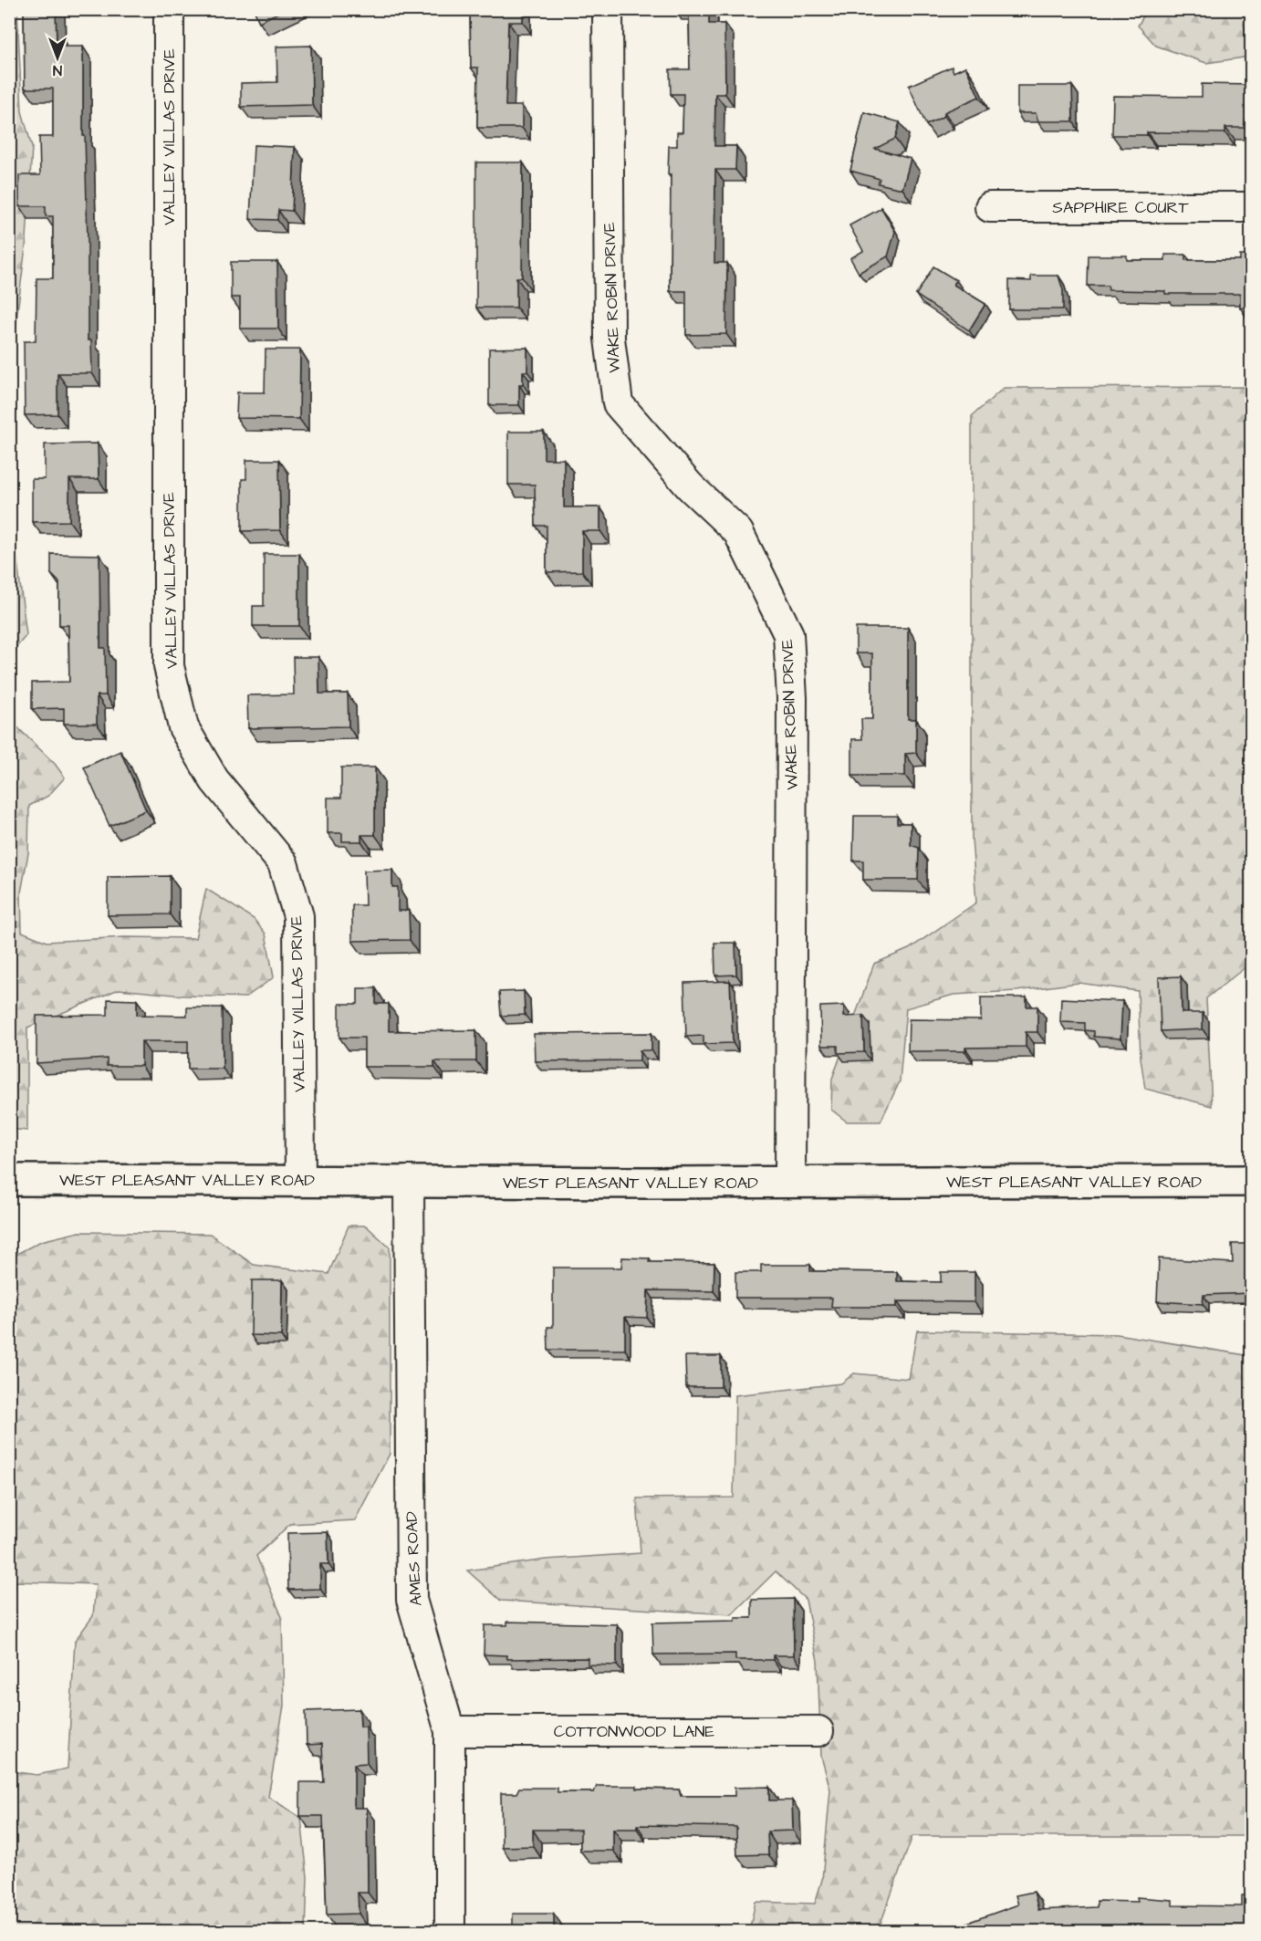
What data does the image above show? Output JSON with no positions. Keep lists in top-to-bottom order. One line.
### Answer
{"streets":{"main road":["WEST PLEASANT VALLEY ROAD"],"street":["VALLEY VILLAS DRIVE","SAPPHIRE COURT","WAKE ROBIN DRIVE","AMES ROAD","COTTONWOOD LANE"]},"crossings":[["VALLEY VILLAS DRIVE","WEST PLEASANT VALLEY ROAD"],["WAKE ROBIN DRIVE","WEST PLEASANT VALLEY ROAD"],["WEST PLEASANT VALLEY ROAD","AMES ROAD"],["AMES ROAD","COTTONWOOD LANE"]],"north":"bottom"}
